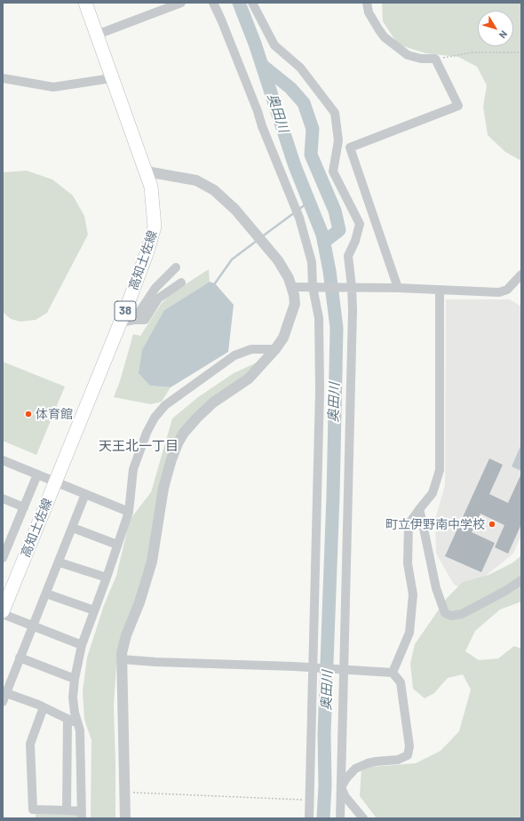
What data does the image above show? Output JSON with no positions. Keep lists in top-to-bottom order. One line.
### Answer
{"streets":{"main road":["高知土佐線","38"]},"districts":["天王北一丁目"],"water":["奥田川"],"places":["体育館","町立伊野南中学校"],"north":"bottom right"}
